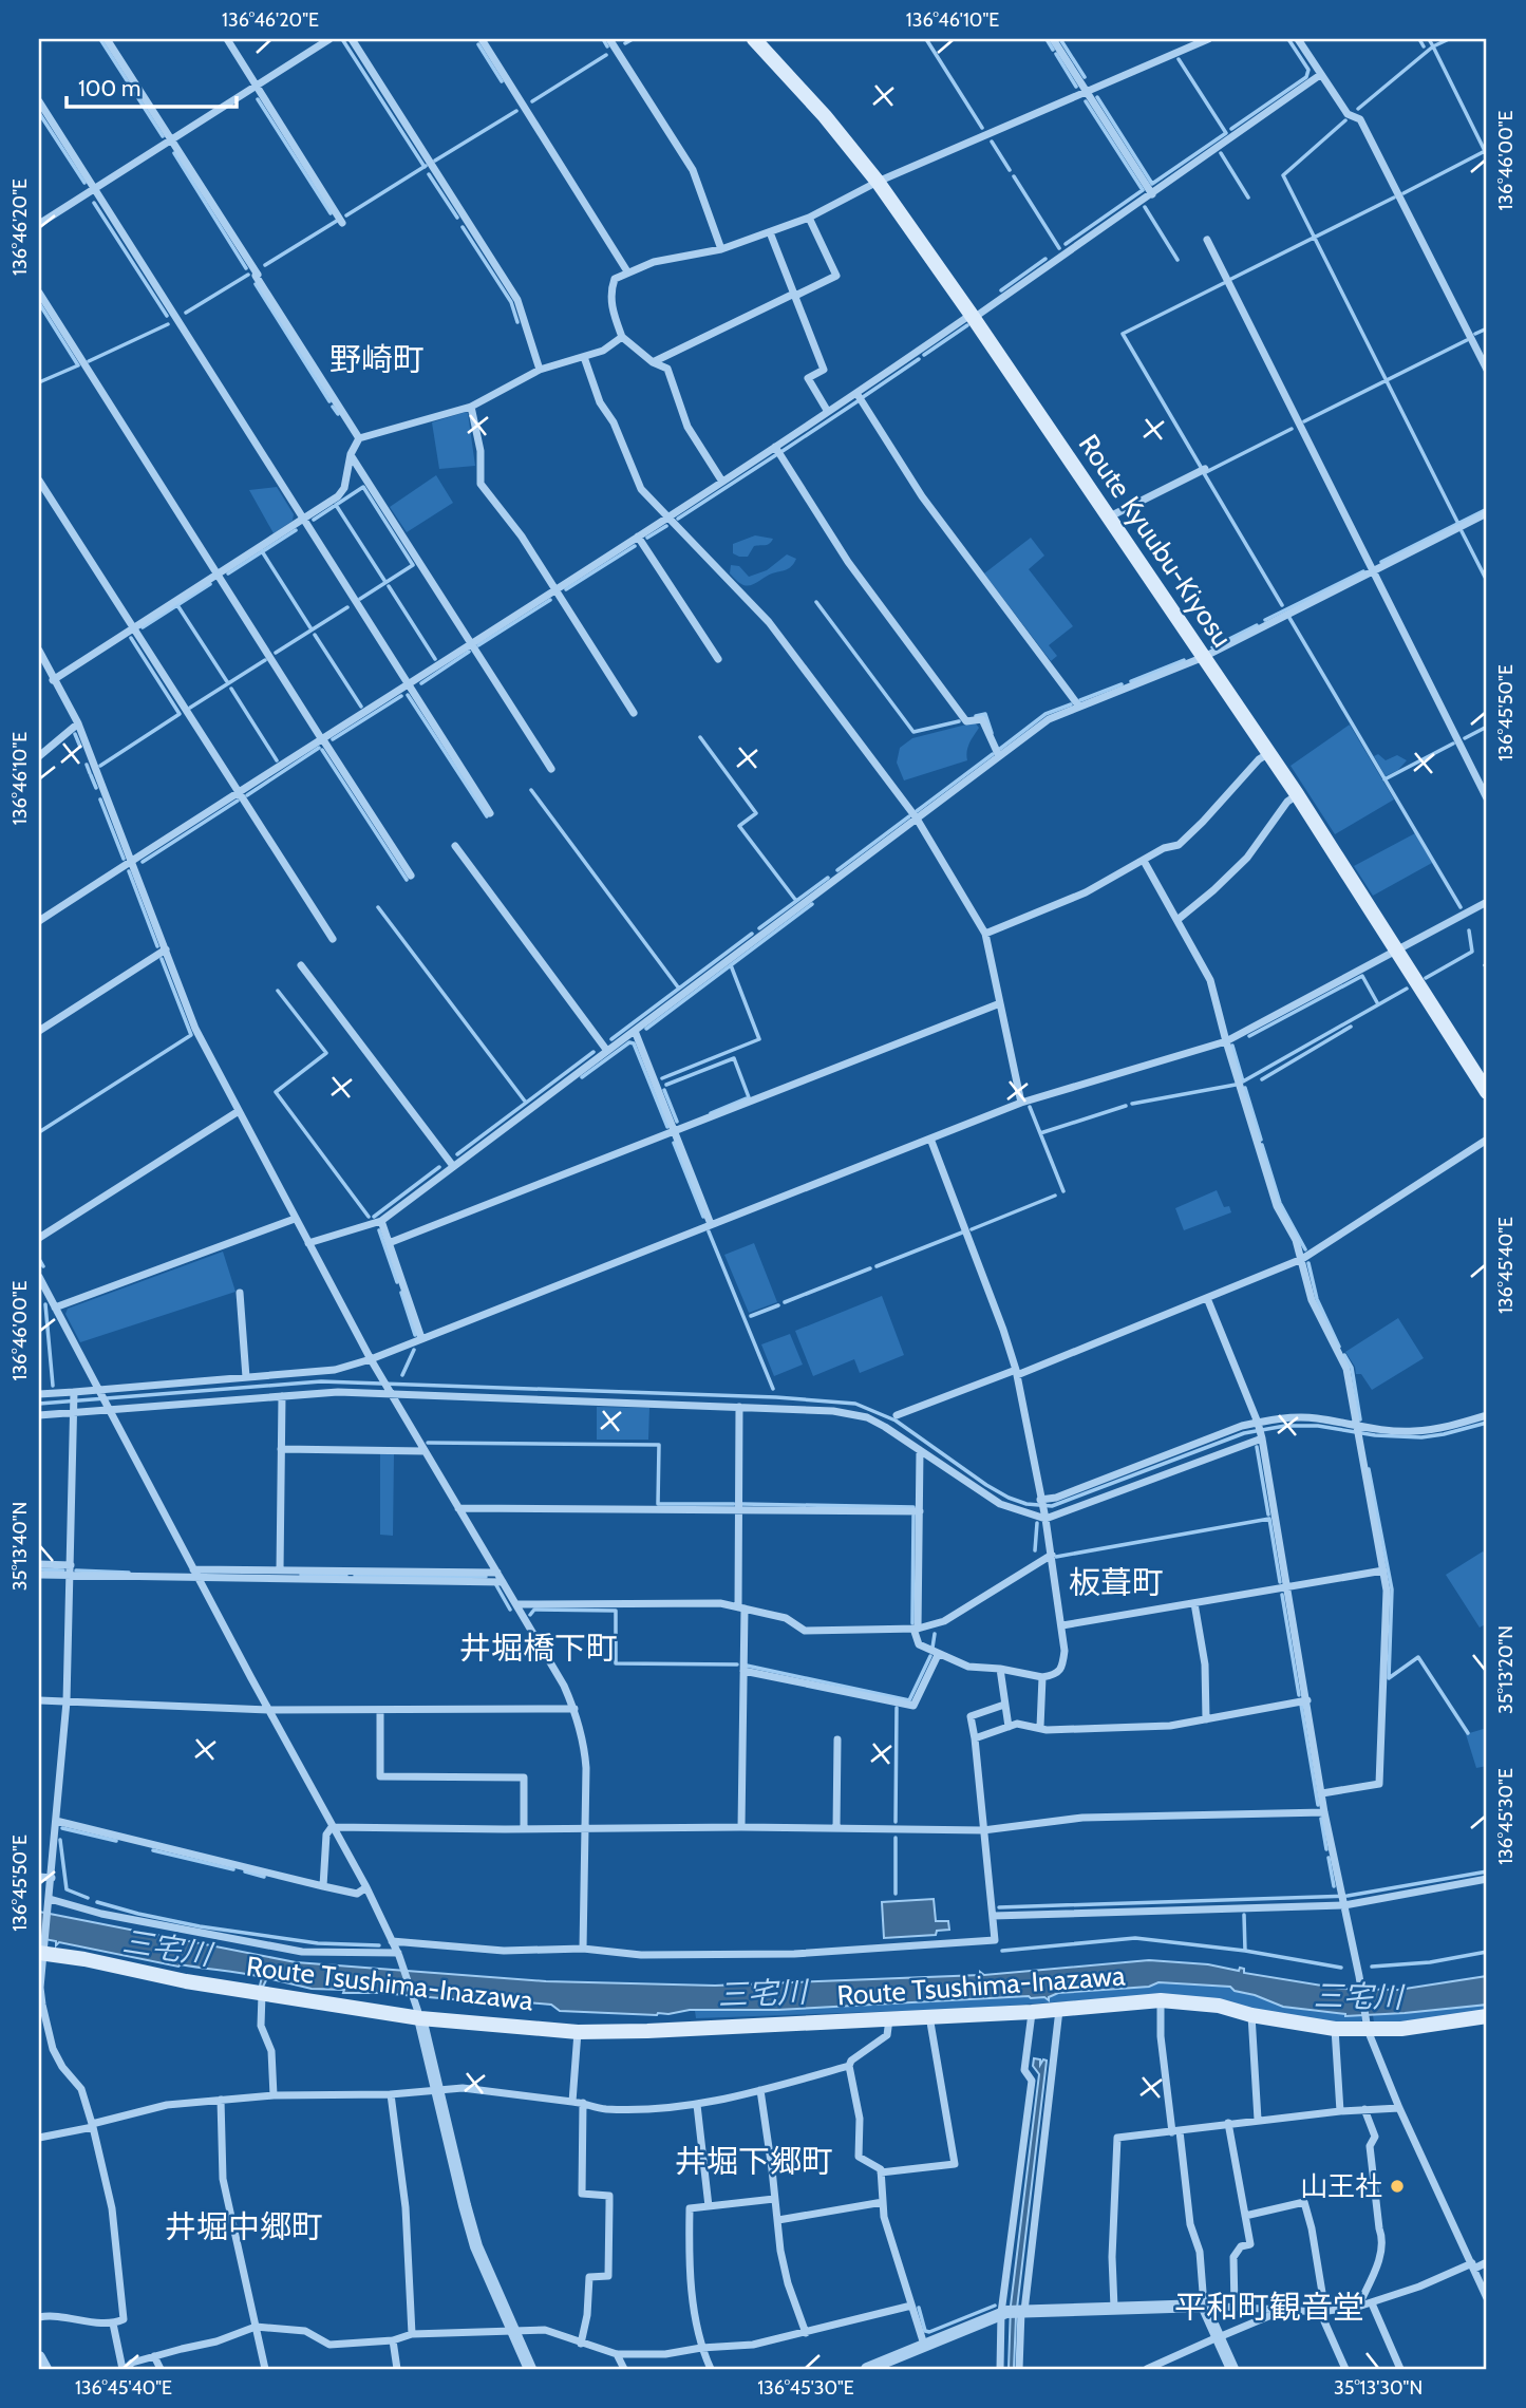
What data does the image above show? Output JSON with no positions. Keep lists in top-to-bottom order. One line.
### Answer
{"streets":{"main road":["Route Kyuubu-Kiyosu","Route Tsushima-Inazawa"]},"districts":["野崎町","板葺町","井堀橋下町","井堀下郷町","井堀中郷町","平和町観音堂"],"water":["三宅川"],"places":["山王社"],"scale_bar":"100 m","coordinates":["136°46'20\"E","136°46'10\"E","136°46'00\"E","136°45'50\"E","136°45'40\"E","35°13'40\"N","35°13'20\"N","136°45'30\"E","35°13'30\"N"]}
